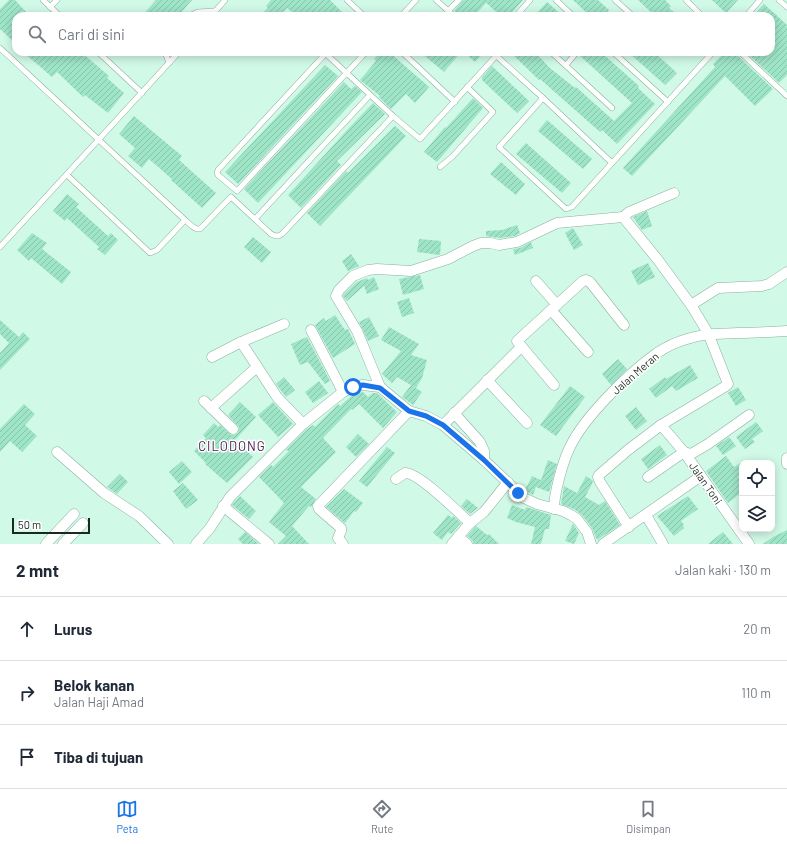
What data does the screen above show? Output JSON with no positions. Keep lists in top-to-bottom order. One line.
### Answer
{"streets":{"street":["Jalan Meran","Jalan Toni"]},"districts":["CILODONG"],"scale_bar":"50 m","page":{"search":"Cari di sini","scale":"50 m","heading":["2 mnt","Jalan kaki · 130 m"],"list":[["Lurus","20 m"],["Belok kanan","Jalan Haji Amad","110 m"],"Tiba di tujuan"],"nav":["Peta","Rute","Disimpan"]}}
